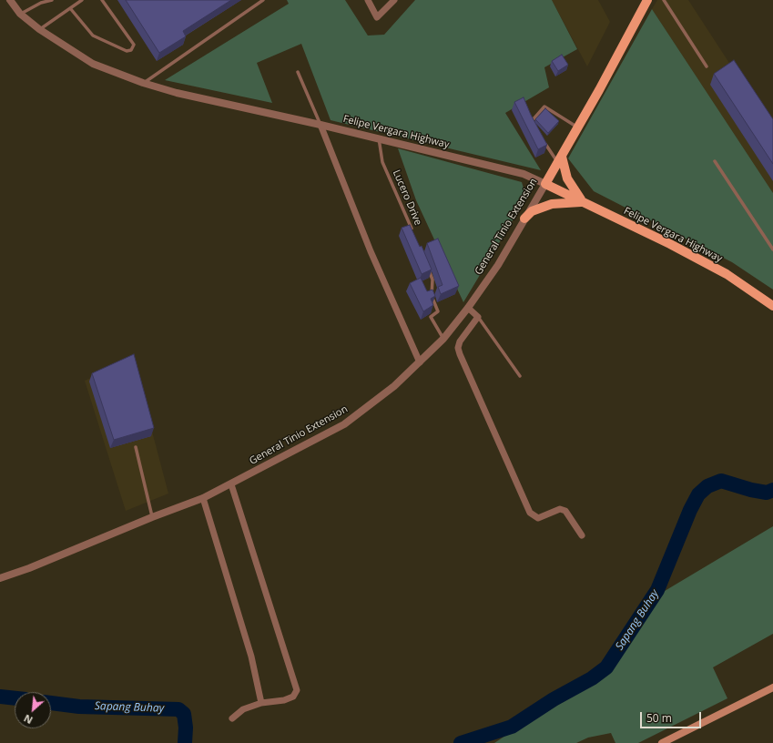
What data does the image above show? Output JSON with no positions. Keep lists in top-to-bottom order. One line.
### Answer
{"streets":{"main road":["Felipe Vergara Highway","General Tinio Extension"],"lane":["Lucero Drive"]},"crossings":[["Felipe Vergara Highway","Lucero Drive"],["Felipe Vergara Highway","General Tinio Extension"]],"water":["Sapang Buhay"],"scale_bar":"50 m","north":"bottom left"}
